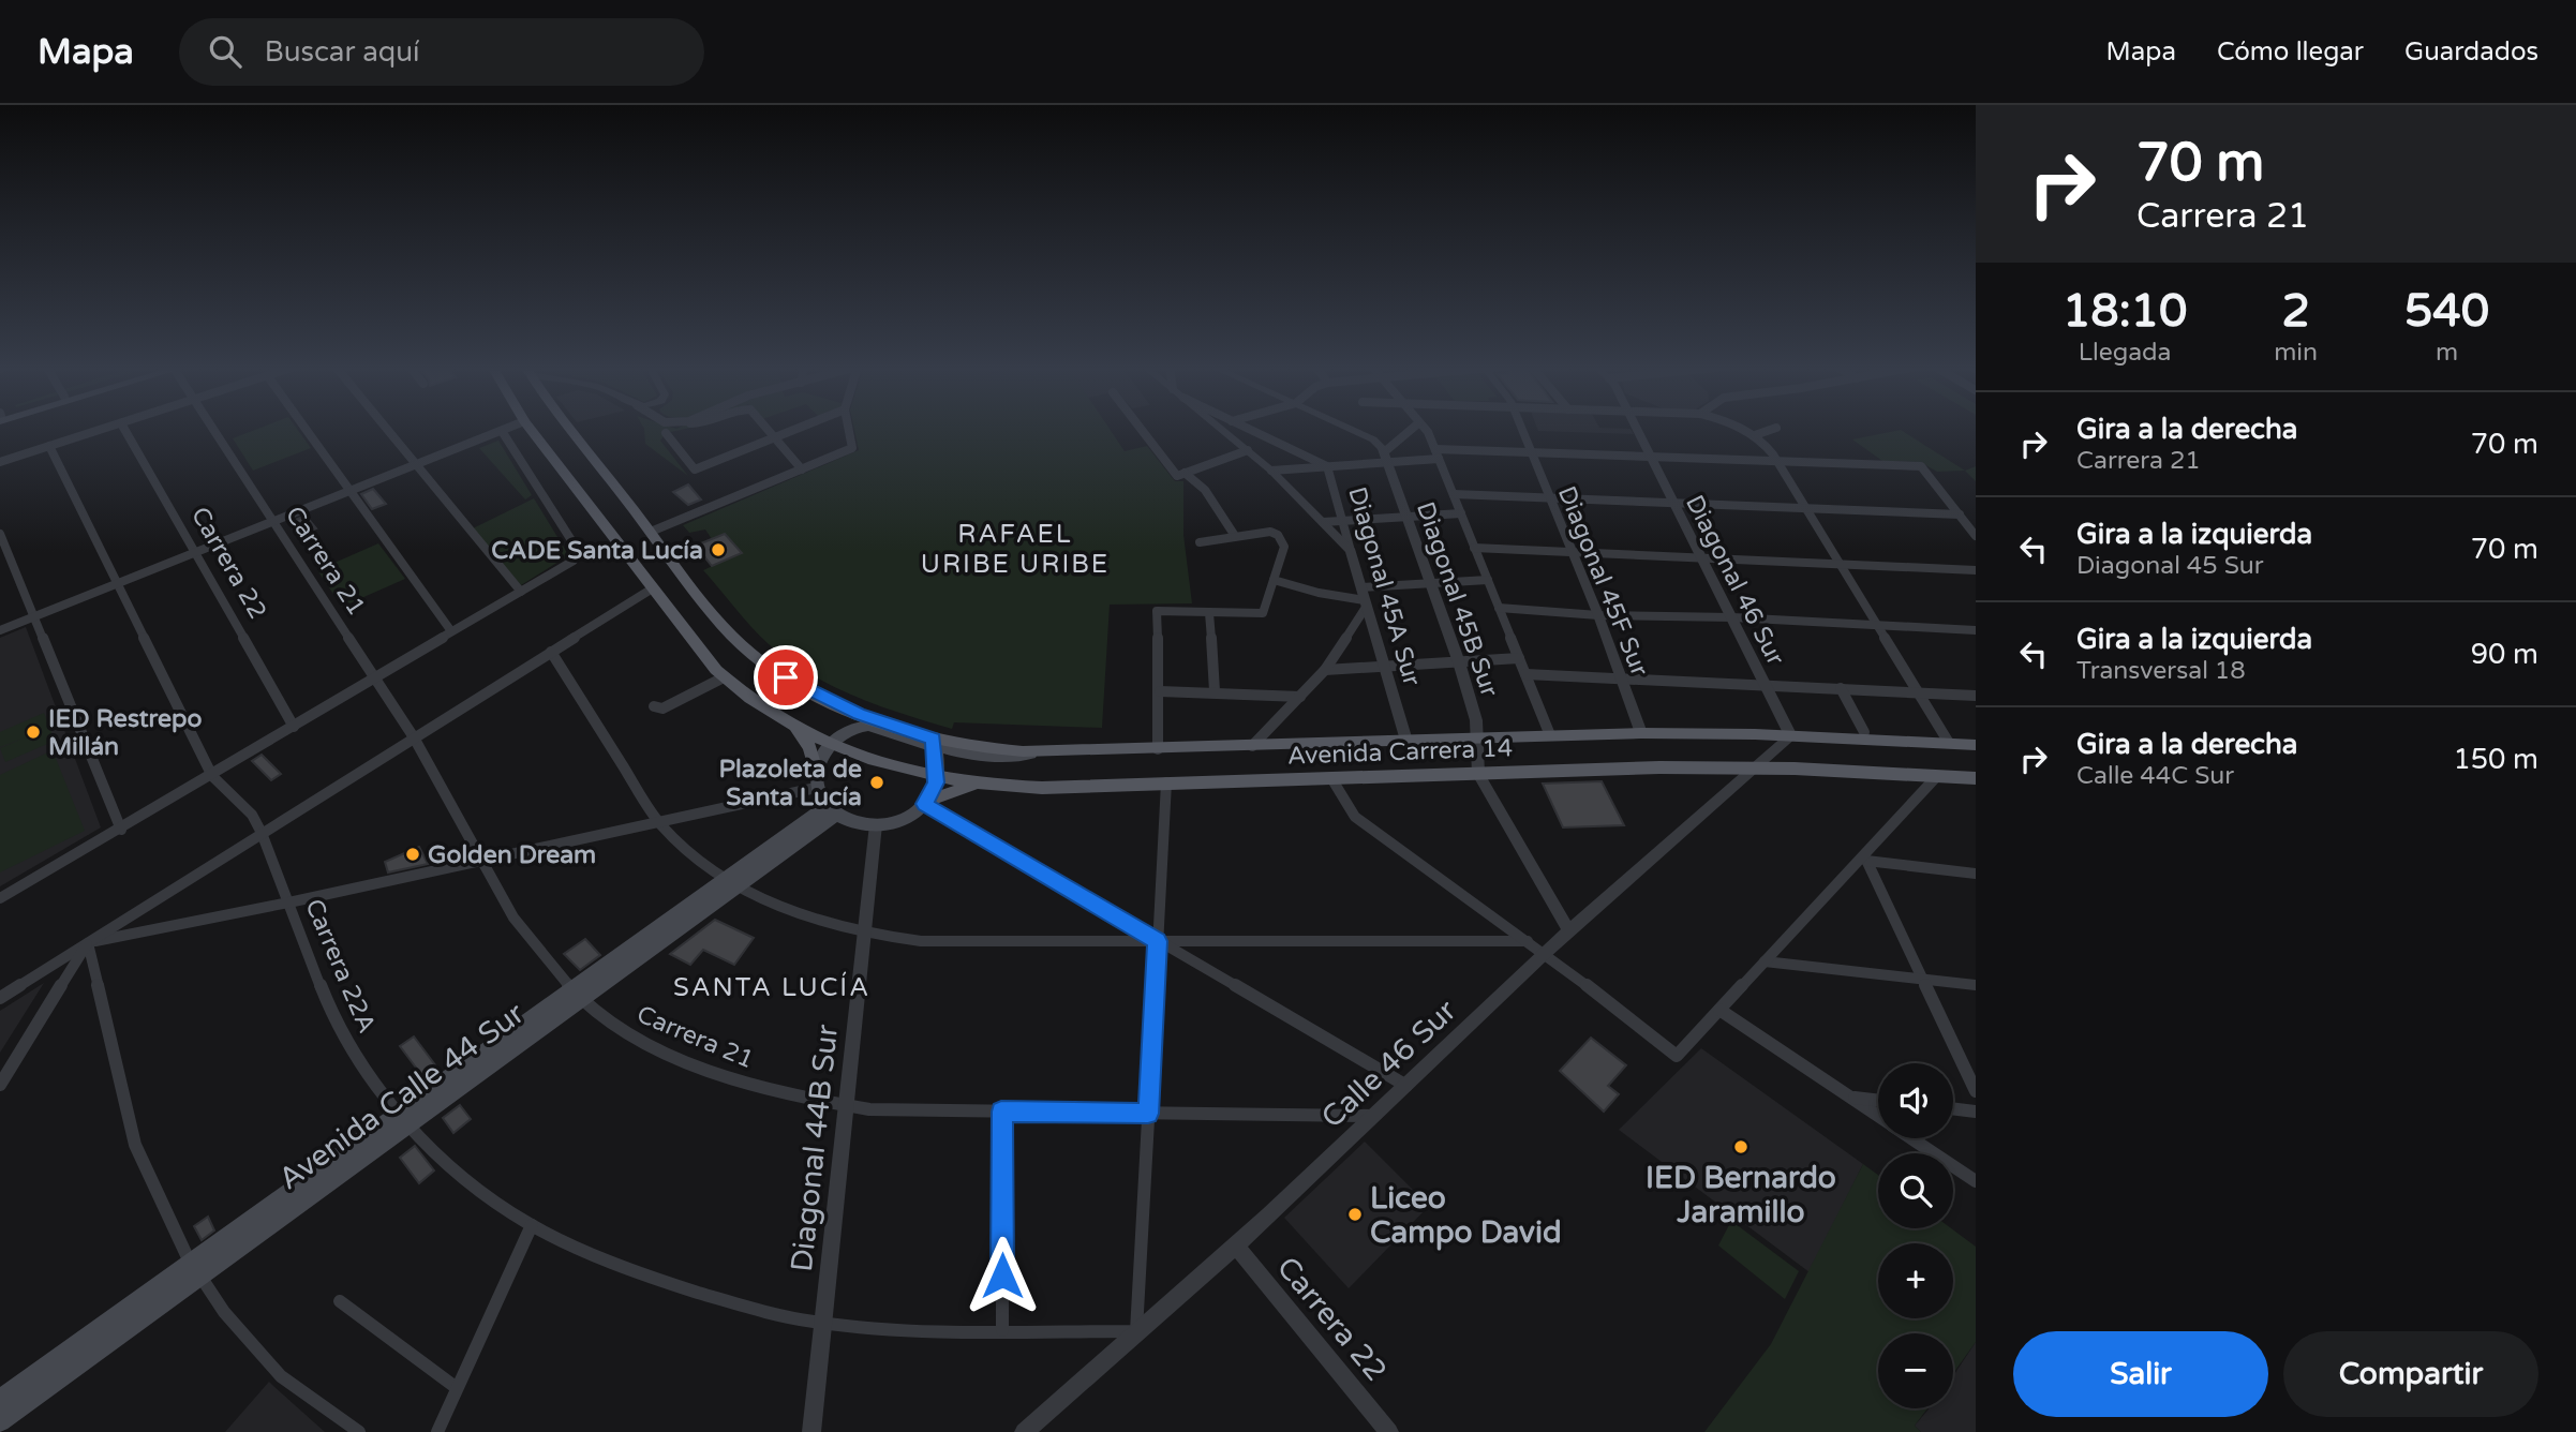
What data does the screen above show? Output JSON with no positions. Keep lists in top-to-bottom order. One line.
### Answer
{"streets":{"main road":["Avenida Carrera 14","Avenida Calle 44 Sur"],"street":["Carrera 21","Carrera 22","Diagonal 46 Sur","Diagonal 45F Sur","Diagonal 45A Sur","Diagonal 45B Sur","Carrera 22A","Calle 46 Sur","Diagonal 44B Sur"]},"crossings":[["Carrera 21","Calle 46 Sur"],["Carrera 21","Avenida Calle 44 Sur"],["Carrera 21","Diagonal 44B Sur"],["Carrera 22","Calle 46 Sur"],["Diagonal 46 Sur","Avenida Carrera 14"],["Diagonal 46 Sur","Calle 46 Sur"],["Diagonal 45F Sur","Avenida Carrera 14"],["Diagonal 45A Sur","Avenida Carrera 14"],["Diagonal 45B Sur","Avenida Carrera 14"],["Avenida Carrera 14","Calle 46 Sur"],["Carrera 22A","Calle 46 Sur"],["Carrera 22A","Avenida Calle 44 Sur"],["Carrera 22A","Diagonal 44B Sur"]],"districts":["RAFAEL URIBE URIBE","SANTA LUCÍA"],"places":["CADE Santa Lucía","IED Restrepo Millán","Plazoleta de Santa Lucía","Golden Dream","IED Bernardo Jaramillo","Liceo Campo David"],"page":{"header":"Mapa","search":"Buscar aquí","nav":["Mapa","Cómo llegar","Guardados"],"turn":["70 m","Carrera 21"],"eta":["18:10","Llegada","2","min","540","m"],"list":[{"name":"Gira a la derecha","note":"Carrera 21","value":"70 m"},{"name":"Gira a la izquierda","note":"Diagonal 45 Sur","value":"70 m"},{"name":"Gira a la izquierda","note":"Transversal 18","value":"90 m"},{"name":"Gira a la derecha","note":"Calle 44C Sur","value":"150 m"}],"map_buttons":["+","−"],"buttons":["Salir","Compartir"]}}
